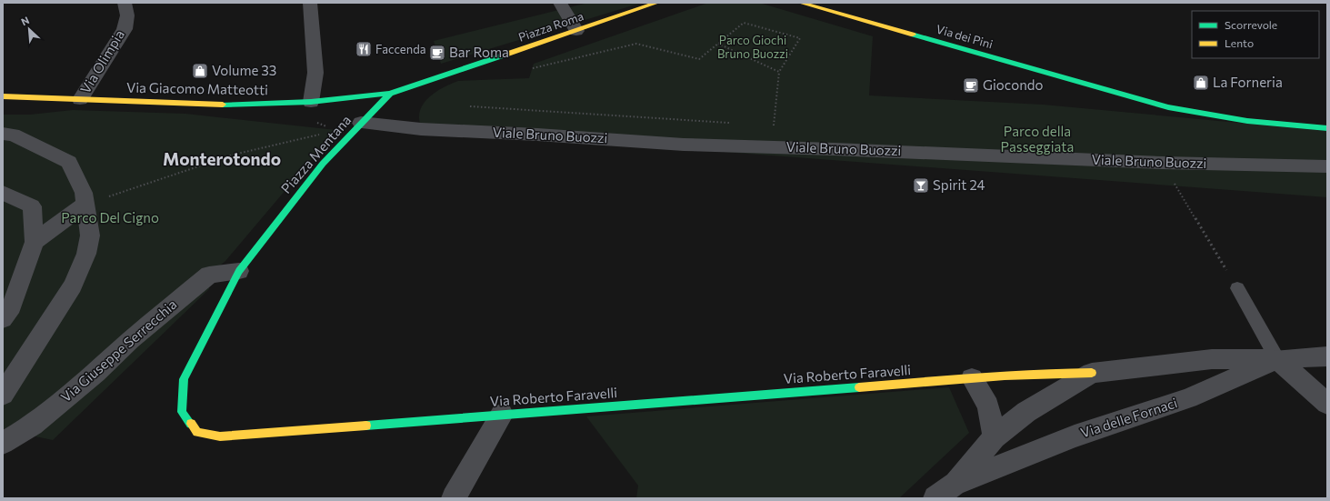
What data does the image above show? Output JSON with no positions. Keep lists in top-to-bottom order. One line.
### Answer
{"streets":{"main road":["Piazza Roma","Via dei Pini","Via Giacomo Matteotti","Piazza Mentana","Via Roberto Faravelli"],"street":["Via Olimpia","Viale Bruno Buozzi","Via Giuseppe Serrecchia","Via delle Fornaci"]},"crossings":[["Piazza Roma","Via Giacomo Matteotti"],["Piazza Roma","Piazza Mentana"],["Via Olimpia","Via Giacomo Matteotti"],["Via Giacomo Matteotti","Piazza Mentana"],["Viale Bruno Buozzi","Piazza Mentana"],["Piazza Mentana","Via Giuseppe Serrecchia"],["Piazza Mentana","Via Roberto Faravelli"],["Via Giuseppe Serrecchia","Via Roberto Faravelli"]],"districts":["Monterotondo"],"parks":["Parco Giochi Bruno Buozzi","Parco della Passeggiata","Parco Del Cigno"],"places":{"restaurant":["Faccenda"],"cafe":["Bar Roma","Giocondo"],"shop":["Volume 33","La Forneria"],"bar":["Spirit 24"]},"legend":["Scorrevole","Lento"],"north":"top left"}
